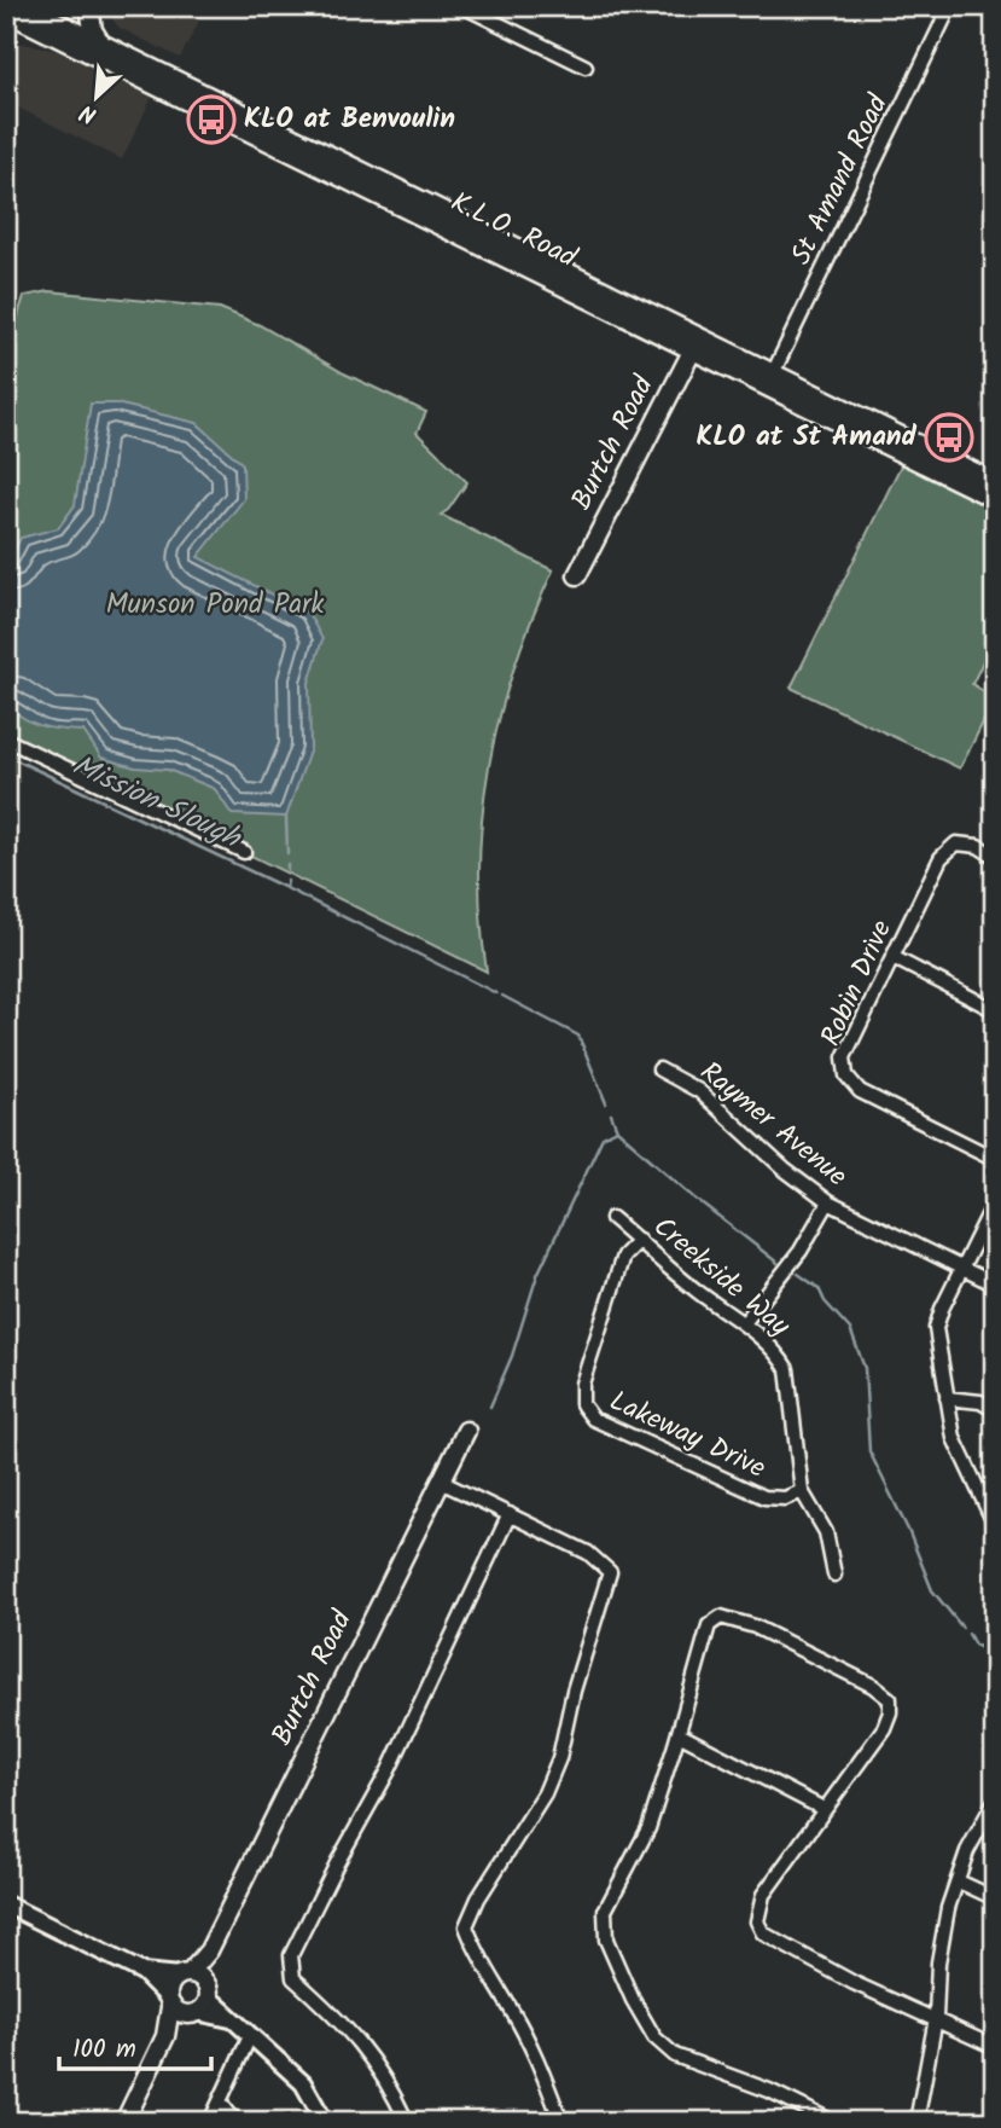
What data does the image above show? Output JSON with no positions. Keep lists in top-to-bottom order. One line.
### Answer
{"streets":{"main road":["K.L.O. Road","Burtch Road"],"street":["St Amand Road","Robin Drive","Raymer Avenue","Creekside Way","Lakeway Drive"]},"crossings":[["St Amand Road","K.L.O. Road"],["K.L.O. Road","Burtch Road"],["Creekside Way","Lakeway Drive"]],"water":["Mission Slough"],"parks":["Munson Pond Park"],"places":{"bus stop":["KLO at Benvoulin","KLO at St Amand"]},"scale_bar":"100 m","north":"bottom left"}
